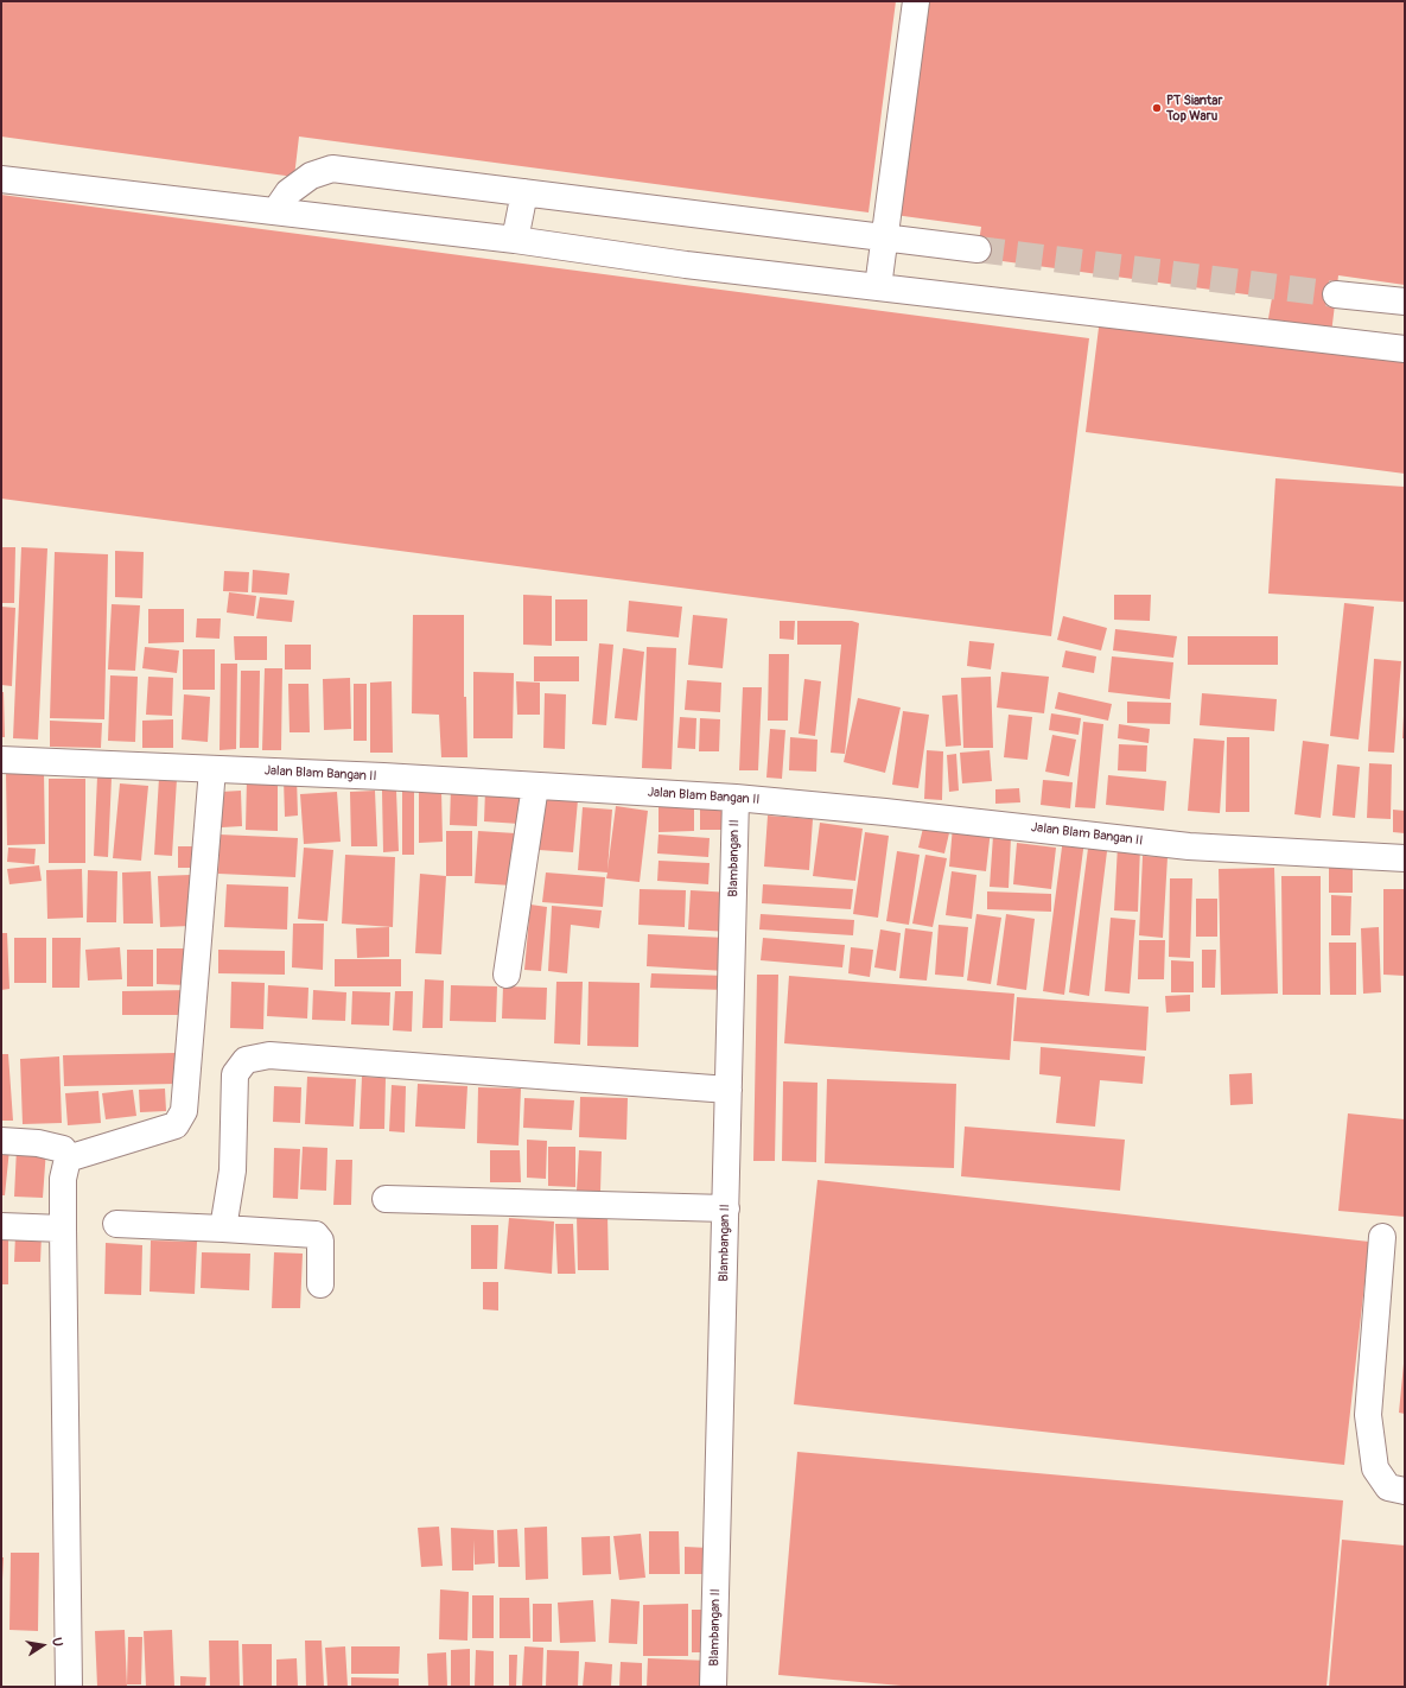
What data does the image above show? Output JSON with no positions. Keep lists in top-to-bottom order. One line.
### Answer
{"streets":{"street":["Jalan Blam Bangan II","Blambangan II"]},"crossings":[["Jalan Blam Bangan II","Blambangan II"]],"places":["PT Siantar Top Waru"],"north":"right"}
